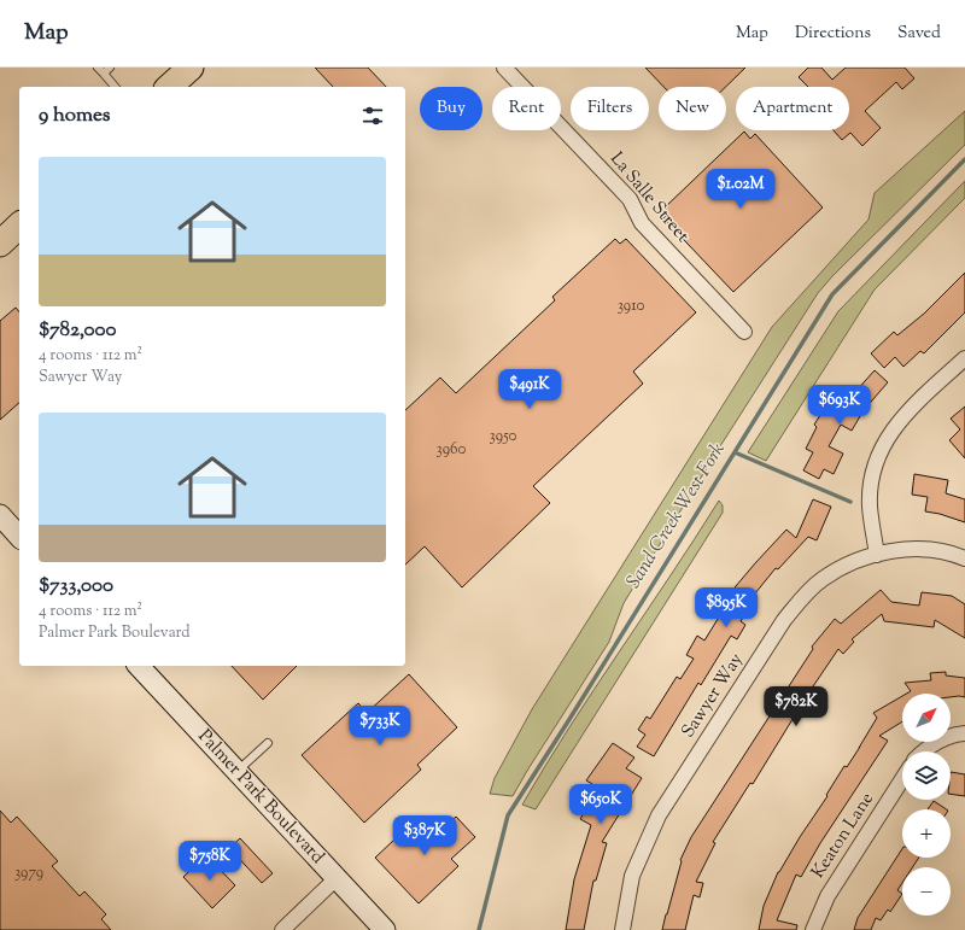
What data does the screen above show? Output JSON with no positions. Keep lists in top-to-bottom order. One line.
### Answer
{"streets":{"main road":["Palmer Park Boulevard"],"street":["La Salle Street","Sawyer Way","Keaton Lane"]},"water":["Sand Creek West Fork"],"house_numbers":["3910","3950","3960","3979"],"north":"top right","page":{"header":"Map","nav":["Map","Directions","Saved"],"chip":["Buy","Rent","Filters","New","Apartment"],"heading":"9 homes","list":[{"name":"$782,000","note":"4 rooms · 112 m² · Sawyer Way"},{"name":"$733,000","note":"4 rooms · 112 m² · Palmer Park Boulevard"}],"price":["$1.02M","$491K","$693K","$895K","$782K","$733K","$650K","$387K","$758K"],"map_buttons":["+","−"]}}
